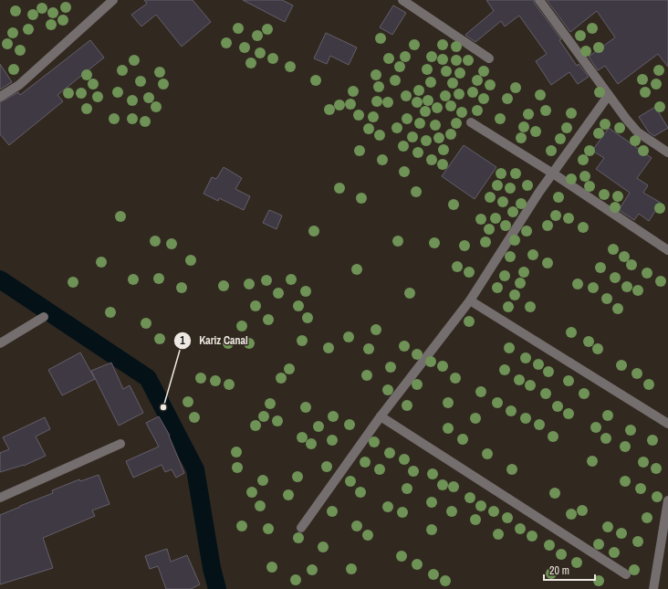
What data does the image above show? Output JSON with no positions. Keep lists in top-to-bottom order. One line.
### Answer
{"places":["Kariz Canal"],"scale_bar":"20 m"}
